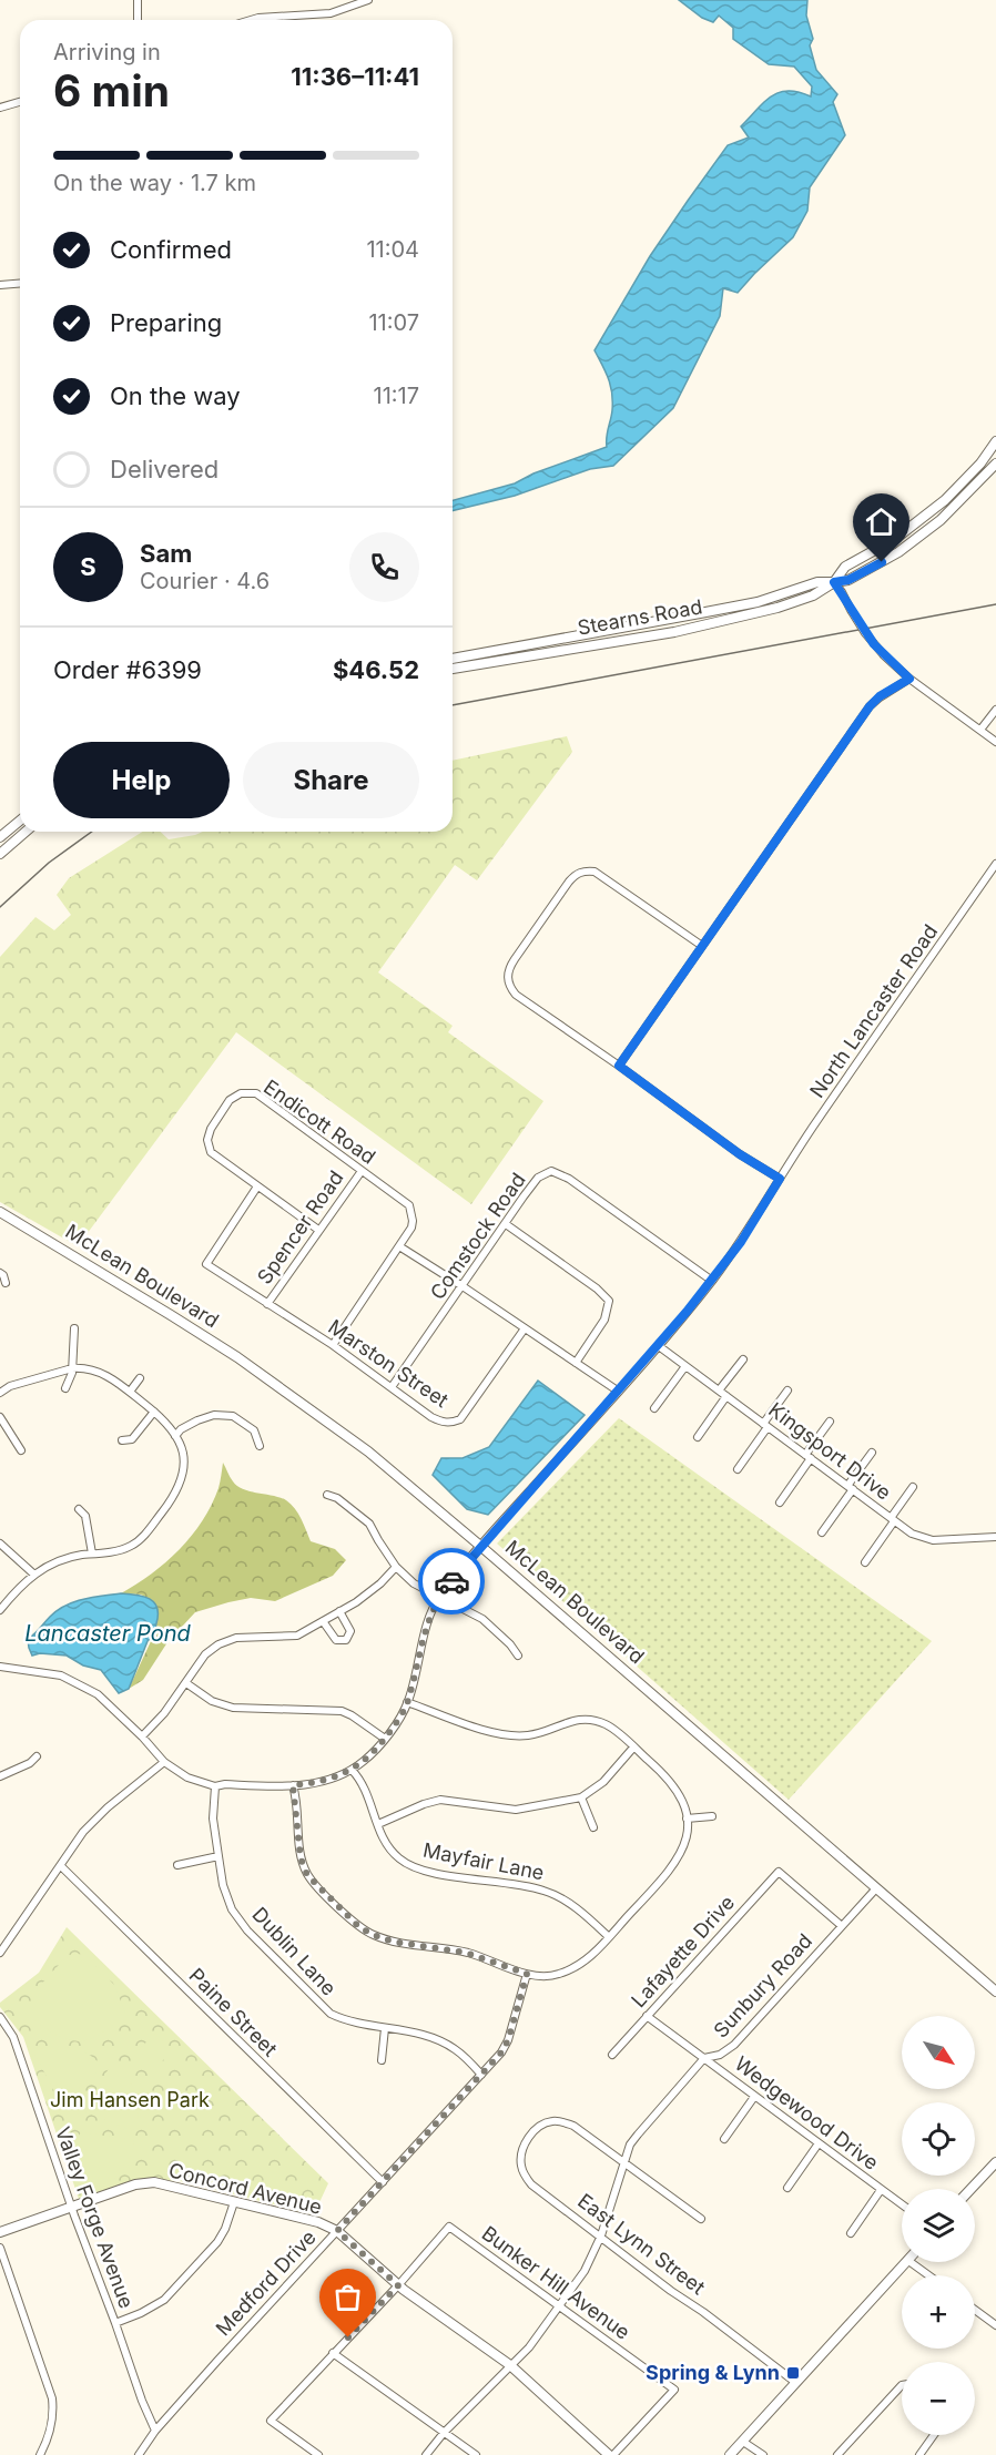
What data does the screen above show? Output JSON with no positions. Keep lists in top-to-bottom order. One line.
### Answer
{"streets":{"main road":["Stearns Road","McLean Boulevard"],"street":["North Lancaster Road","Endicott Road","Spencer Road","Comstock Road","Marston Street","Kingsport Drive","Mayfair Lane","Dublin Lane","Lafayette Drive","Sunbury Road","Paine Street","Wedgewood Drive","Concord Avenue","Valley Forge Avenue","East Lynn Street","Medford Drive","Bunker Hill Avenue"]},"crossings":[["North Lancaster Road","Comstock Road"],["North Lancaster Road","McLean Boulevard"],["North Lancaster Road","Kingsport Drive"],["North Lancaster Road","Mayfair Lane"],["North Lancaster Road","Dublin Lane"],["Endicott Road","Spencer Road"],["Endicott Road","Marston Street"],["Spencer Road","Marston Street"],["Comstock Road","Marston Street"],["McLean Boulevard","Sunbury Road"],["Dublin Lane","Medford Drive"],["Lafayette Drive","Sunbury Road"],["Lafayette Drive","Wedgewood Drive"],["Sunbury Road","Wedgewood Drive"],["Sunbury Road","Concord Avenue"],["Sunbury Road","East Lynn Street"],["Sunbury Road","Bunker Hill Avenue"],["Paine Street","Medford Drive"],["Concord Avenue","Valley Forge Avenue"],["Concord Avenue","Medford Drive"],["Concord Avenue","Bunker Hill Avenue"],["Valley Forge Avenue","Medford Drive"]],"water":["Lancaster Pond"],"parks":["Jim Hansen Park"],"places":{"transit":["Spring & Lynn"]},"north":"bottom right","page":{"heading":["6 min","Arriving in","11:36–11:41"],"panel":["Sam","Courier · 4.6","Order #6399","$46.52"],"bar":"On the way · 1.7 km","list":[["Confirmed","11:04"],["Preparing","11:07"],["On the way","11:17"],"Delivered"],"round":"S","buttons":["Help","Share"],"map_buttons":["+","−"]}}
